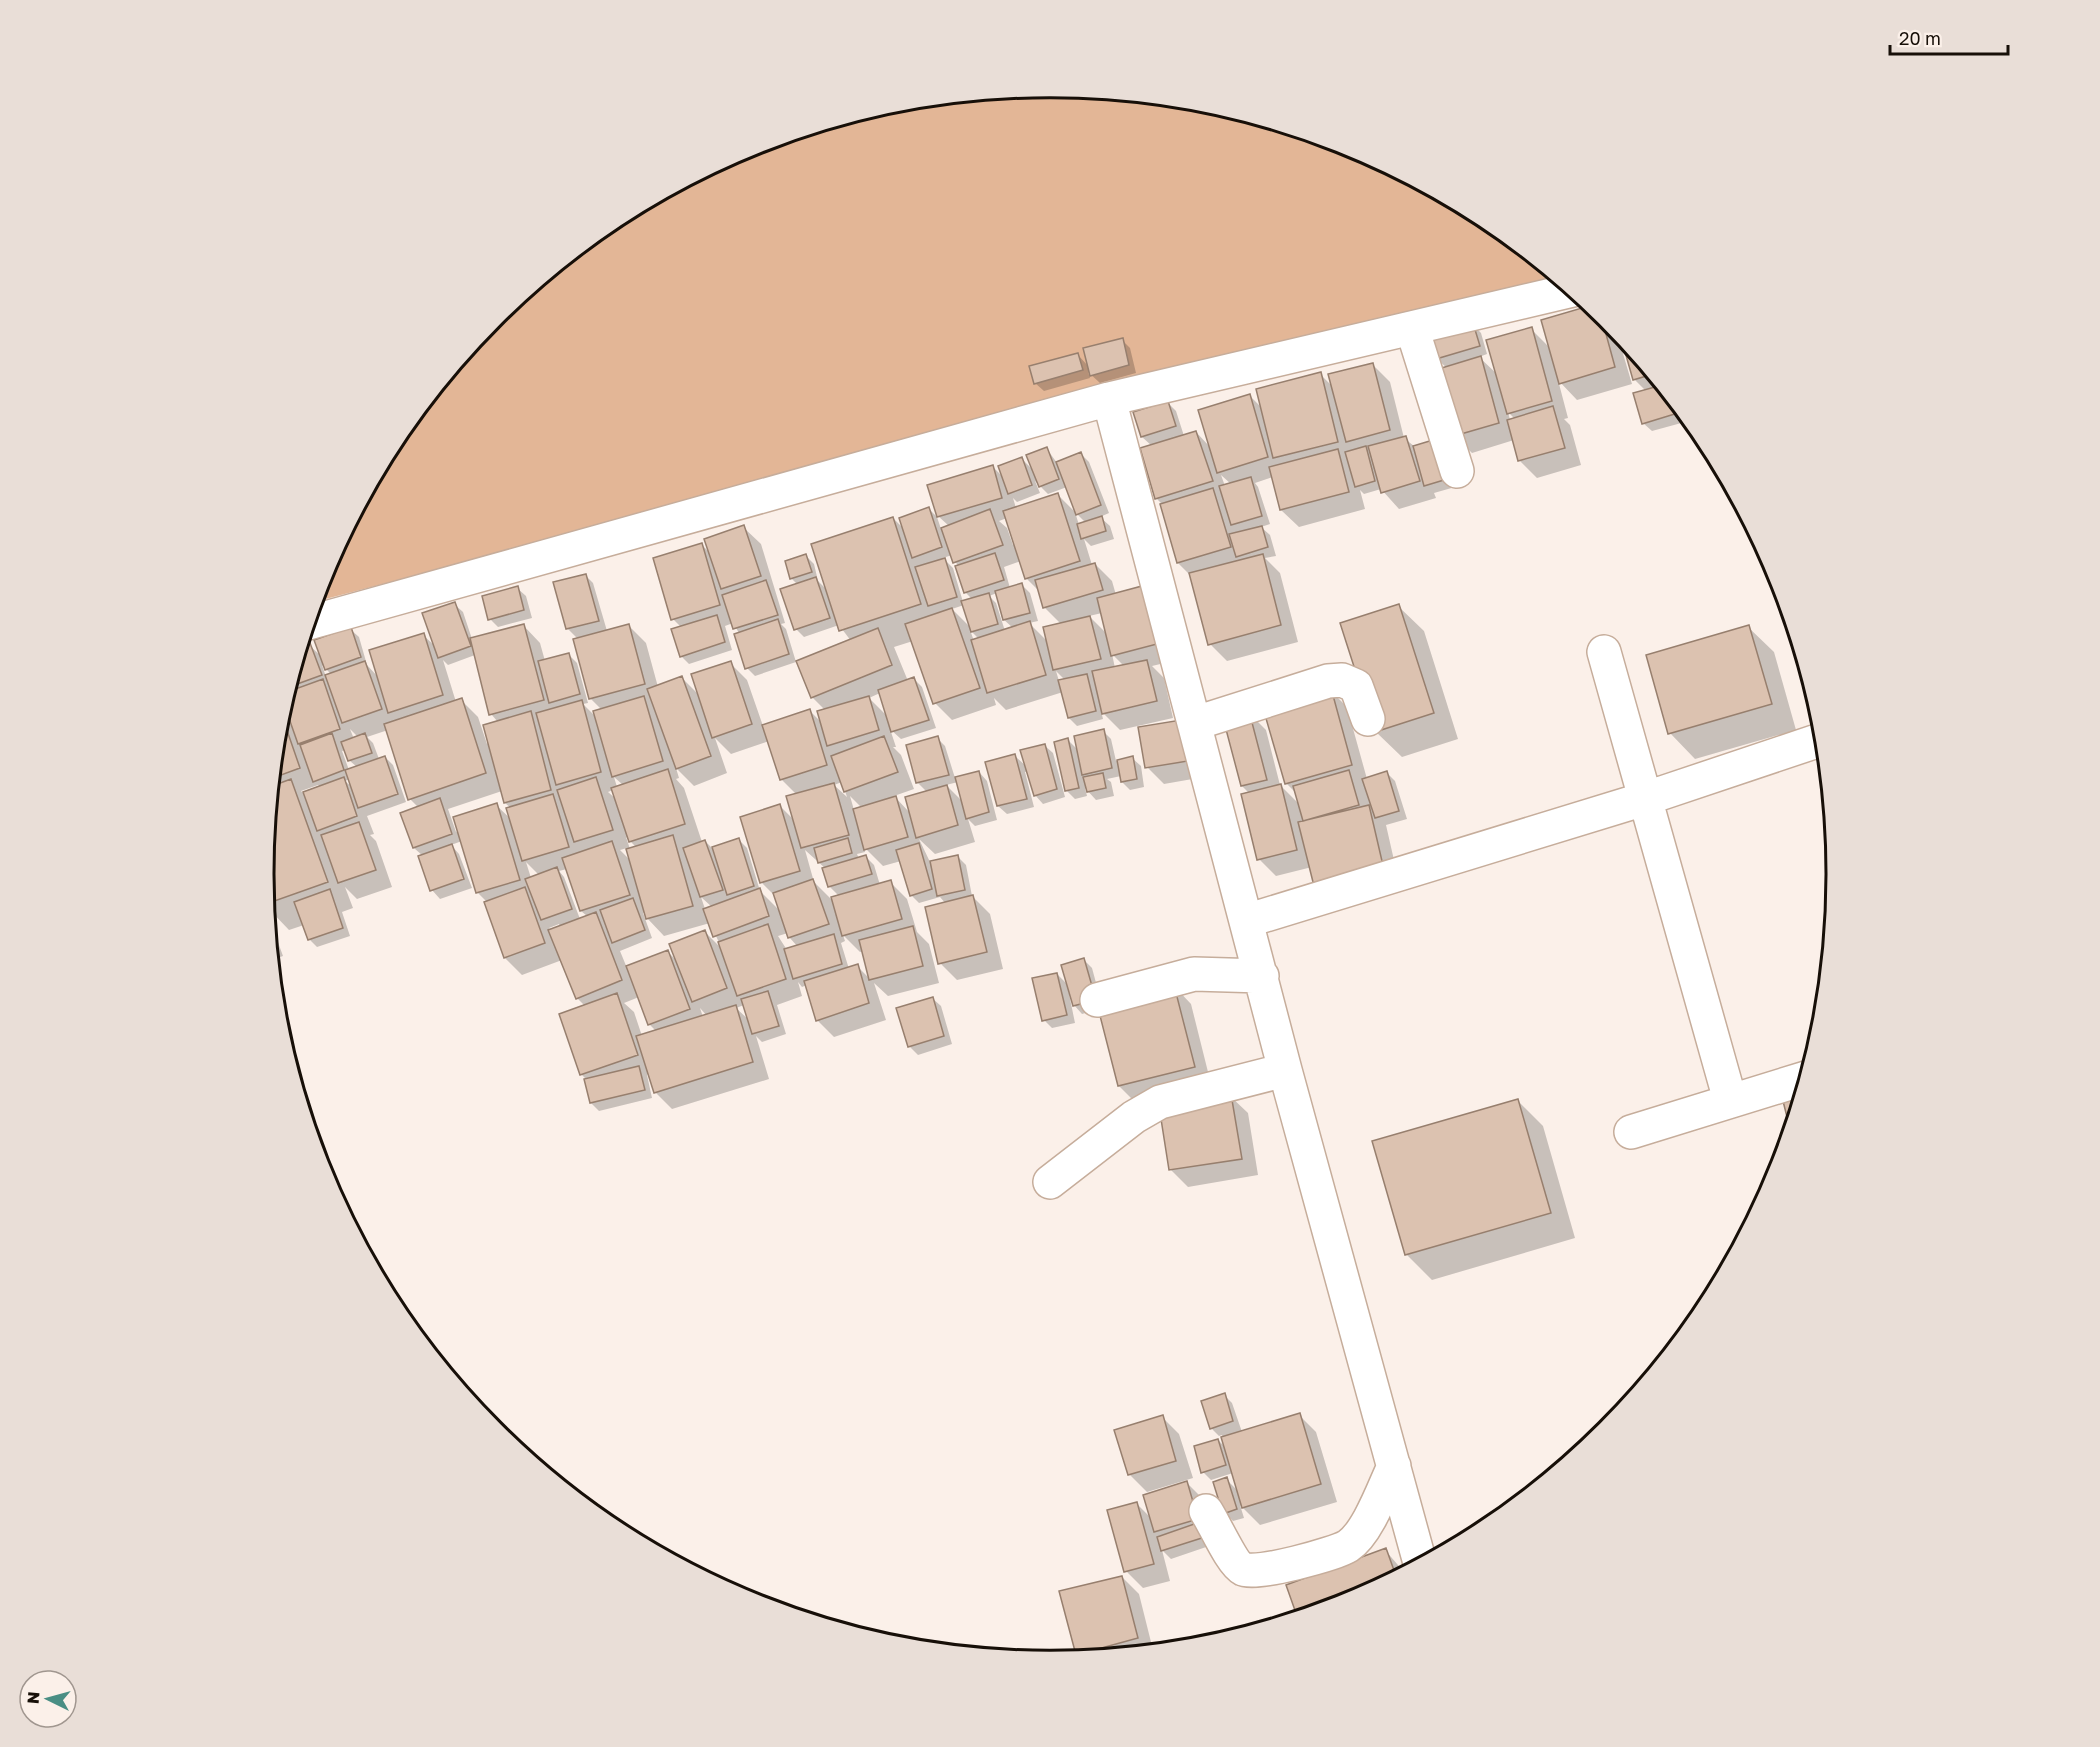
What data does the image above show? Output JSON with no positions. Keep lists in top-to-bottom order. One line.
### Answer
{"scale_bar":"20 m","north":"left"}
